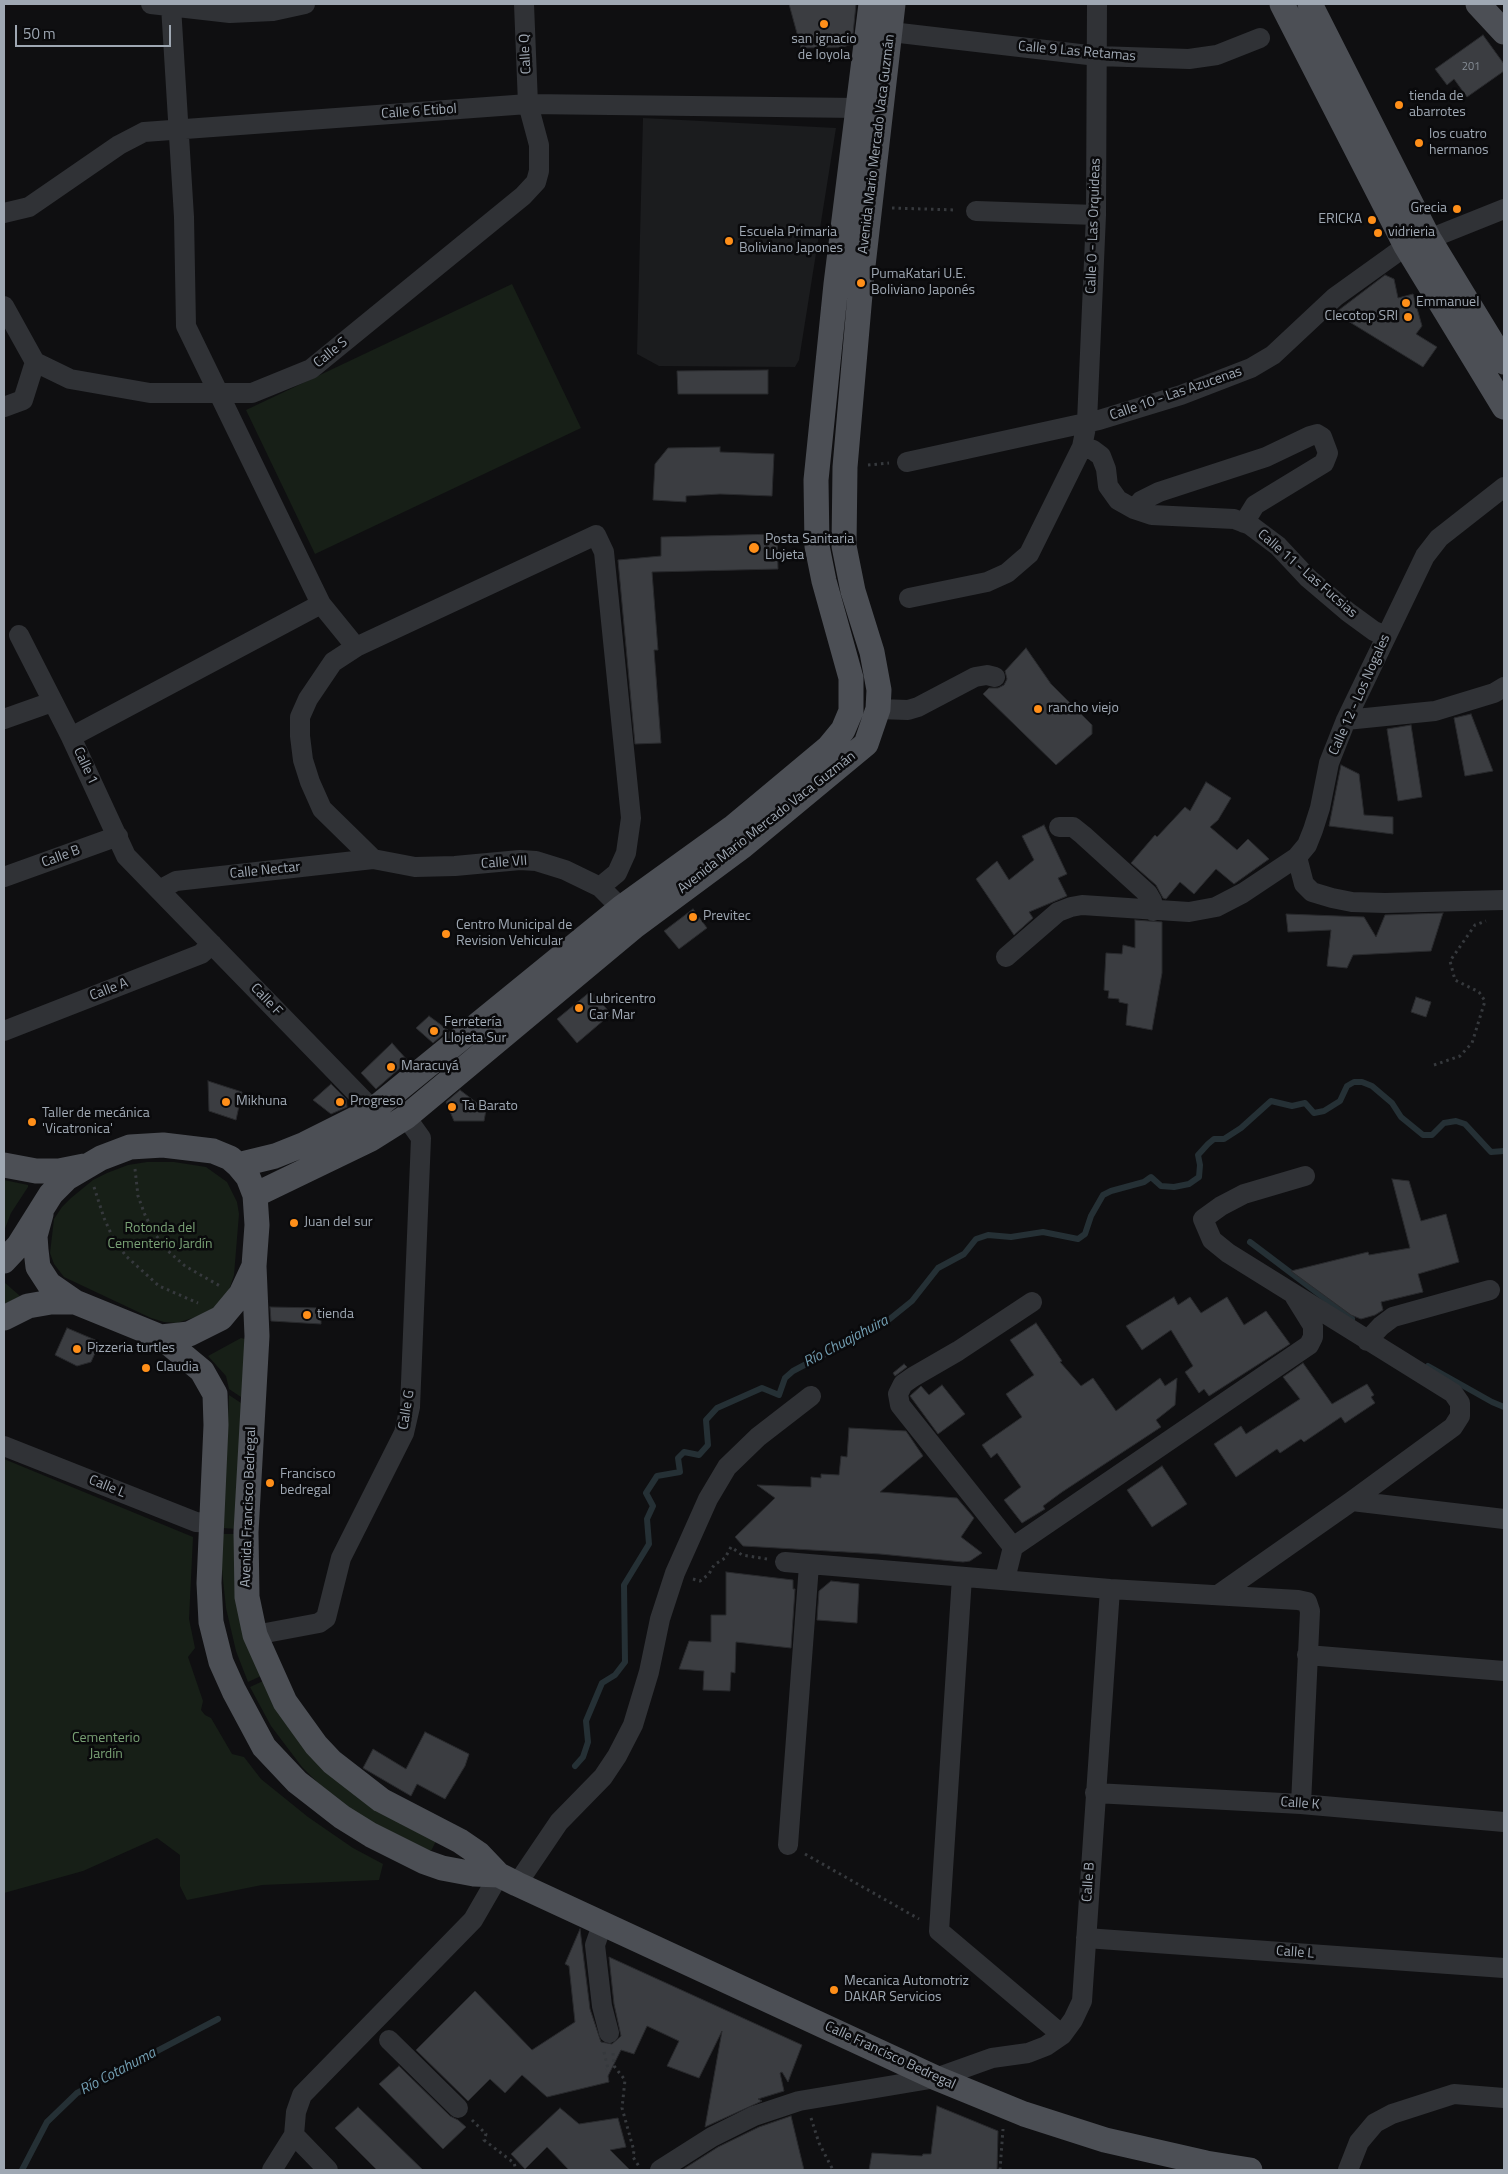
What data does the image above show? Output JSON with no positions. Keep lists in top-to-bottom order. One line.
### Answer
{"streets":{"main road":["Avenida Mario Mercado Vaca Guzmán","Avenida Francisco Bedregal","Calle Francisco Bedregal"],"street":["Calle 9 Las Retamas","Calle Q","Calle 6 Etibol","Calle O - Las Orquideas","Calle S","Calle 10 - Las Azucenas","Calle 11 - Las Fucsias","Calle 12 - Los Nogales","Calle 1","Calle B","Calle VII","Calle Nectar","Calle A","Calle F","Calle G","Calle L","Calle K"]},"crossings":[["Calle 9 Las Retamas","Avenida Mario Mercado Vaca Guzmán"],["Calle 9 Las Retamas","Calle O - Las Orquideas"],["Calle Q","Calle 6 Etibol"],["Calle Q","Calle S"],["Calle 6 Etibol","Avenida Mario Mercado Vaca Guzmán"],["Calle 6 Etibol","Calle S"],["Avenida Mario Mercado Vaca Guzmán","Calle VII"],["Avenida Mario Mercado Vaca Guzmán","Calle F"],["Avenida Mario Mercado Vaca Guzmán","Calle G"],["Calle O - Las Orquideas","Calle 10 - Las Azucenas"],["Calle O - Las Orquideas","Calle 11 - Las Fucsias"],["Calle 11 - Las Fucsias","Calle 12 - Los Nogales"],["Calle 1","Calle B"],["Calle 1","Calle Nectar"],["Calle 1","Calle F"],["Calle B","Calle L"],["Calle B","Calle K"],["Calle B","Calle Francisco Bedregal"],["Calle VII","Calle Nectar"],["Calle Nectar","Calle F"],["Calle A","Calle F"],["Calle G","Avenida Francisco Bedregal"],["Calle L","Avenida Francisco Bedregal"],["Avenida Francisco Bedregal","Calle Francisco Bedregal"]],"water":["Río Chuajahuira","Río Cotahuma"],"parks":["Rotonda del Cementerio Jardín","Cementerio Jardín"],"places":["san ignacio de loyola","tienda de abarrotes","los cuatro hermanos","Grecia","ERICKA","vidrieria","Escuela Primaria Boliviano Japones","PumaKatari U.E. Boliviano Japonés","Emmanuel","Clecotop SRl","Posta Sanitaria Llojeta","rancho viejo","Previtec","Centro Municipal de Revision Vehicular","Lubricentro Car Mar","Ferretería Llojeta Sur","Maracuyá","Mikhuna","Progreso","Ta Barato","Taller de mecánica 'Vicatronica'","Juan del sur","tienda","Pizzeria turtles","Claudia","Francisco bedregal","Mecanica Automotriz DAKAR Servicios"],"house_numbers":["201"],"scale_bar":"50 m"}
